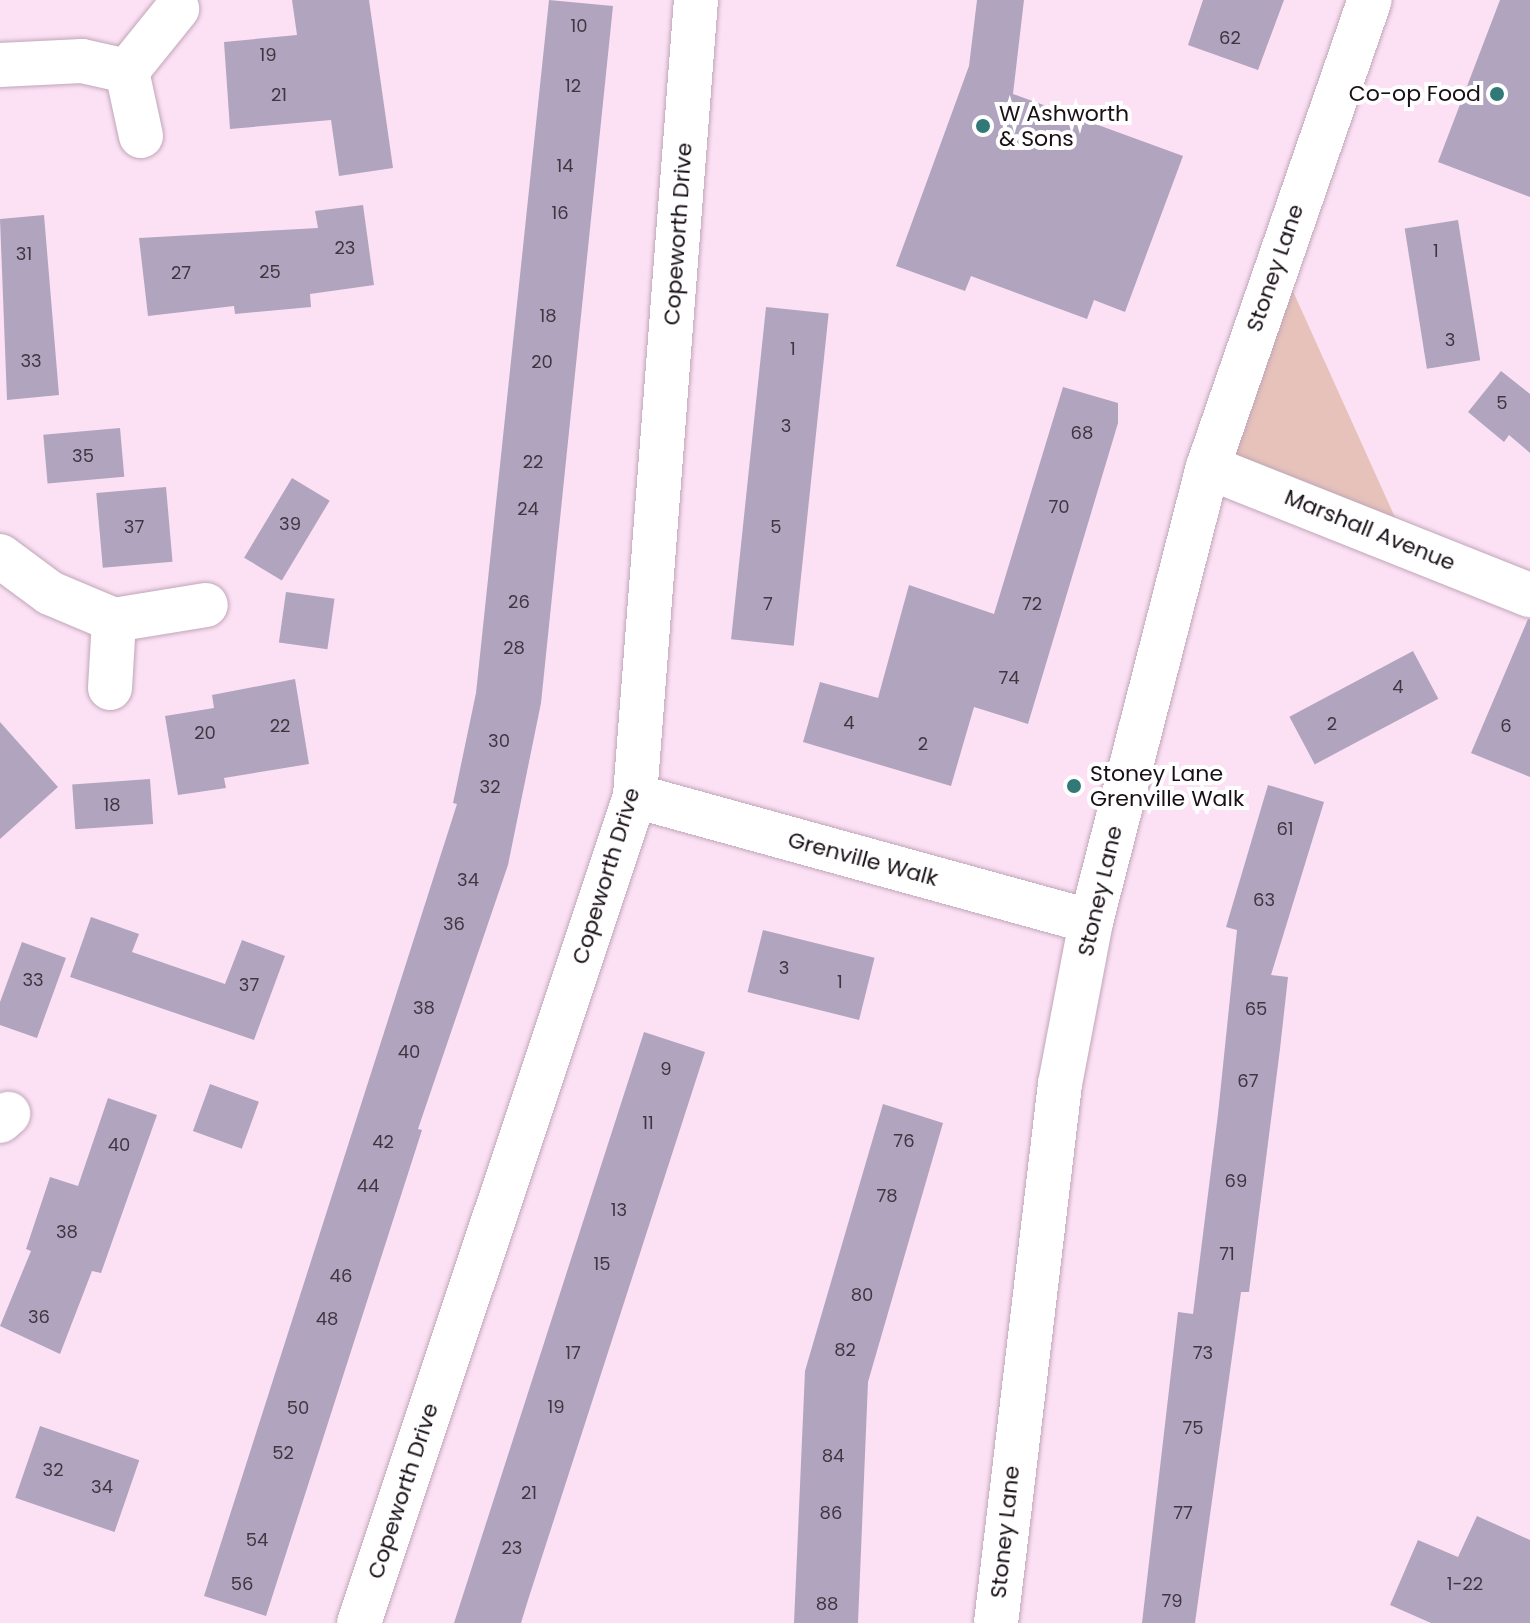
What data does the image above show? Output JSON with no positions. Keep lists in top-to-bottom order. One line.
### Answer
{"streets":{"street":["Copeworth Drive","Stoney Lane","Marshall Avenue","Grenville Walk"]},"crossings":[["Copeworth Drive","Grenville Walk"],["Stoney Lane","Marshall Avenue"],["Stoney Lane","Grenville Walk"]],"places":["Co-op Food","W Ashworth & Sons","Stoney Lane Grenville Walk"],"house_numbers":["10","62","19","12","21","14","16","23","1","31","25","27","18","3","1","33","20","5","3","68","35","22","70","24","39","37","5","26","7","72","28","74","4","4","2","22","6","20","30","2","32","18","61","34","63","36","3","33","1","37","38","65","40","9","67","11","76","42","40","69","44","78","13","38","71","15","46","80","36","48","82","17","73","19","50","75","52","84","32","34","21","86","77","54","23","56","1-22","79","88"]}
